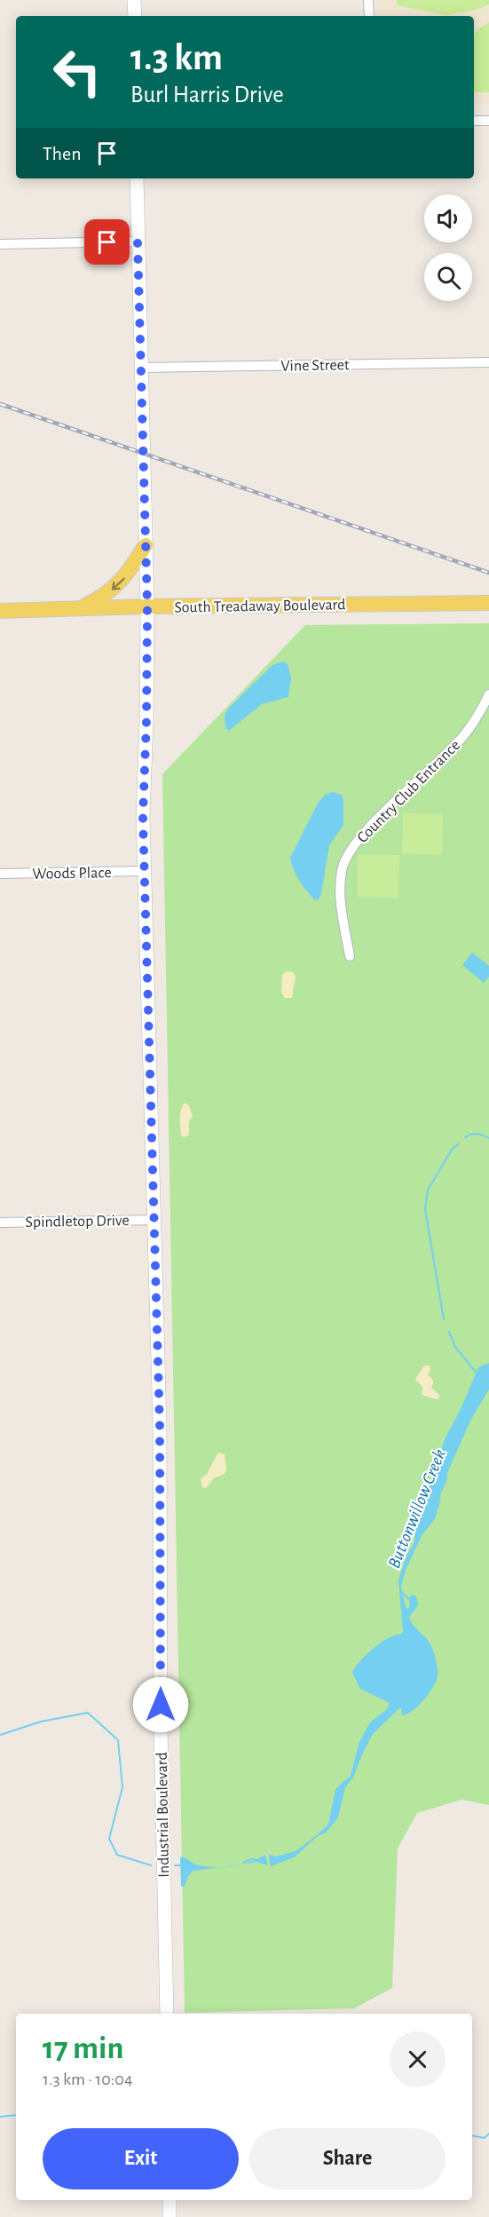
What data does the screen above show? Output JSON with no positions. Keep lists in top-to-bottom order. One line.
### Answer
{"streets":{"main road":["South Treadaway Boulevard","Industrial Boulevard"],"street":["Vine Street","Country Club Entrance","Woods Place","Spindletop Drive"]},"crossings":[["Vine Street","Industrial Boulevard"],["South Treadaway Boulevard","Industrial Boulevard"],["Woods Place","Industrial Boulevard"],["Spindletop Drive","Industrial Boulevard"]],"water":["Buttonwillow Creek"],"page":{"turn":["1.3 km","Burl Harris Drive"],"then":"Then","heading":["17 min","1.3 km · 10:04"],"buttons":["Exit","Share"]}}
